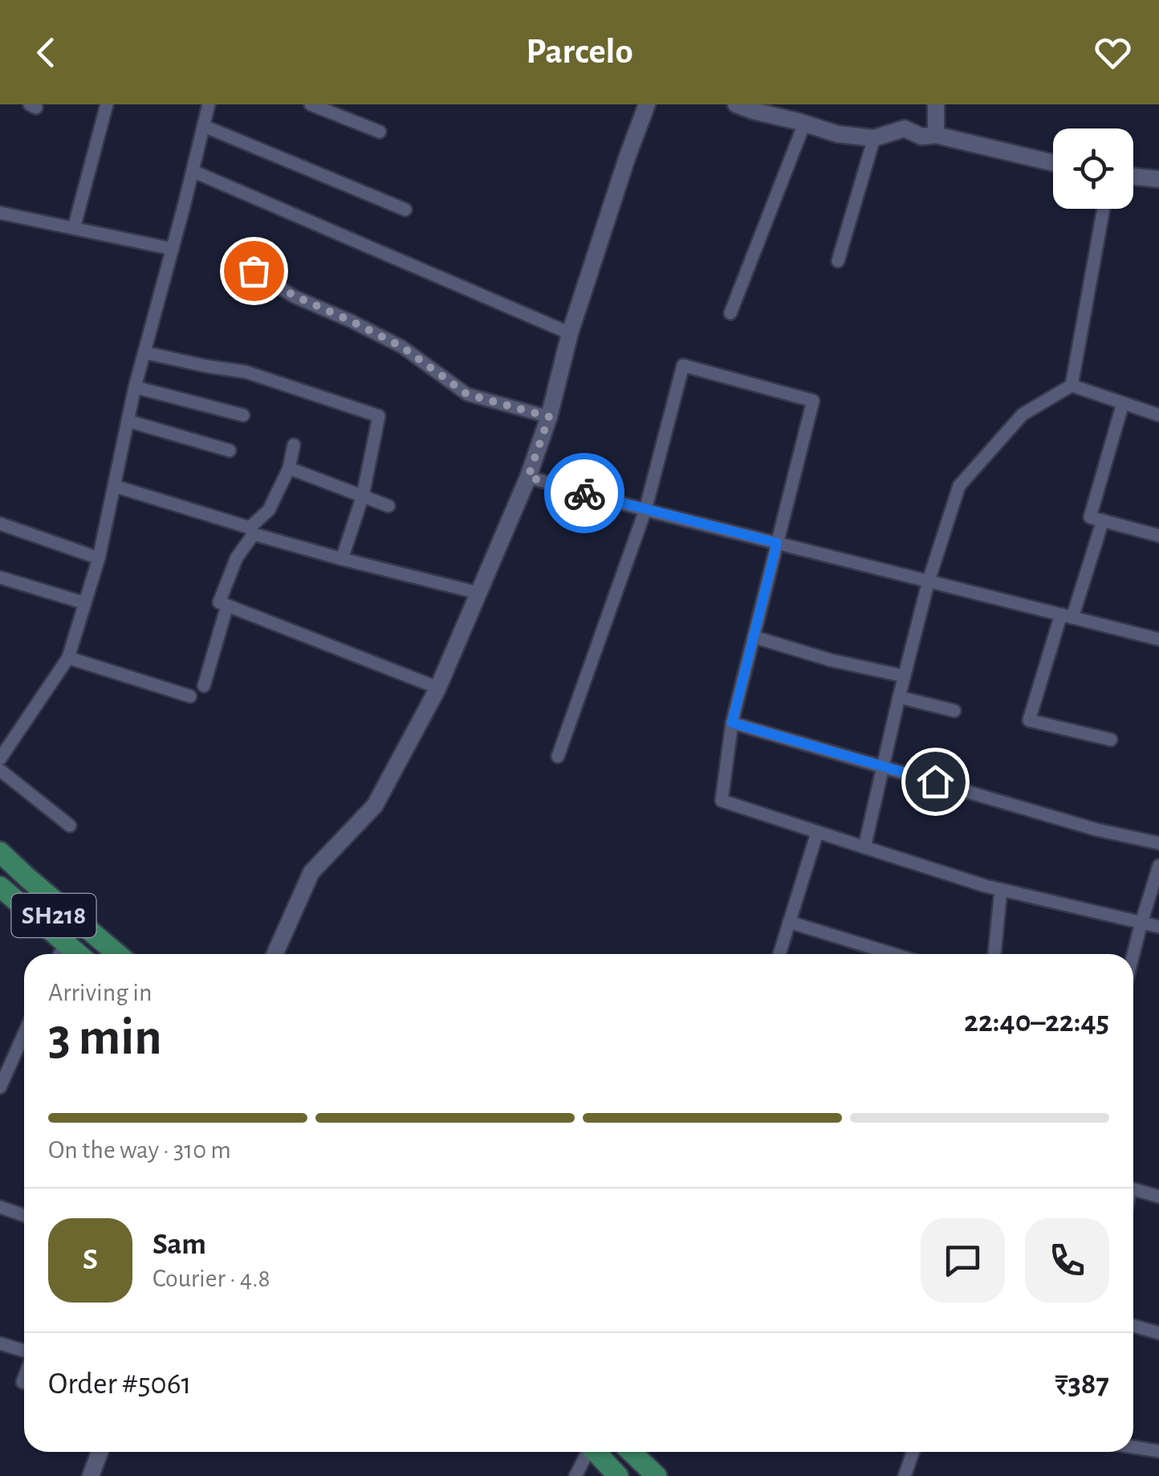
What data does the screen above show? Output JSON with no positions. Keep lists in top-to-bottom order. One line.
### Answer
{"streets":{"main road":["SH218"]},"page":{"header":"Parcelo","heading":["3 min","Arriving in","22:40–22:45"],"panel":["Sam","Courier · 4.8","Order #5061","₹387"],"bar":"On the way · 310 m","round":"S"}}
